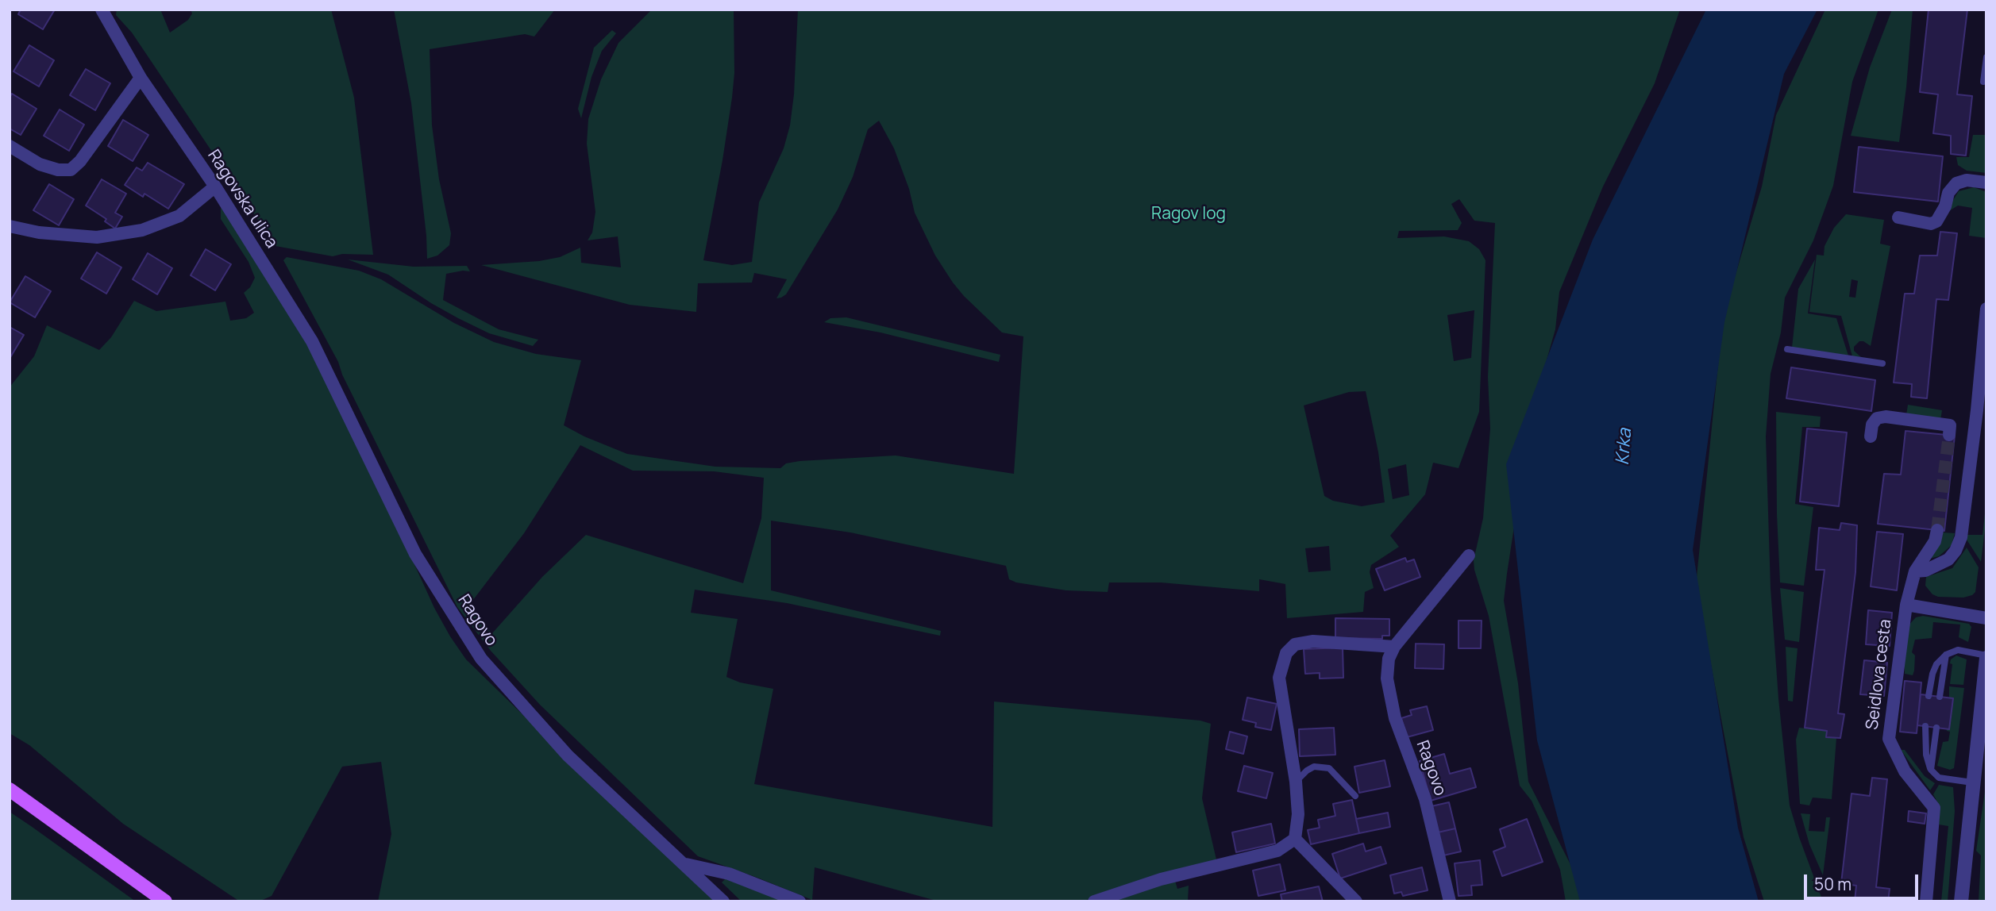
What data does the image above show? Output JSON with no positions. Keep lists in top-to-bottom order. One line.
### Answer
{"streets":{"street":["Ragovska ulica","Ragovo","Seidlova cesta"]},"crossings":[["Ragovska ulica","Ragovo"]],"water":["Krka"],"parks":["Ragov log"],"scale_bar":"50 m"}
